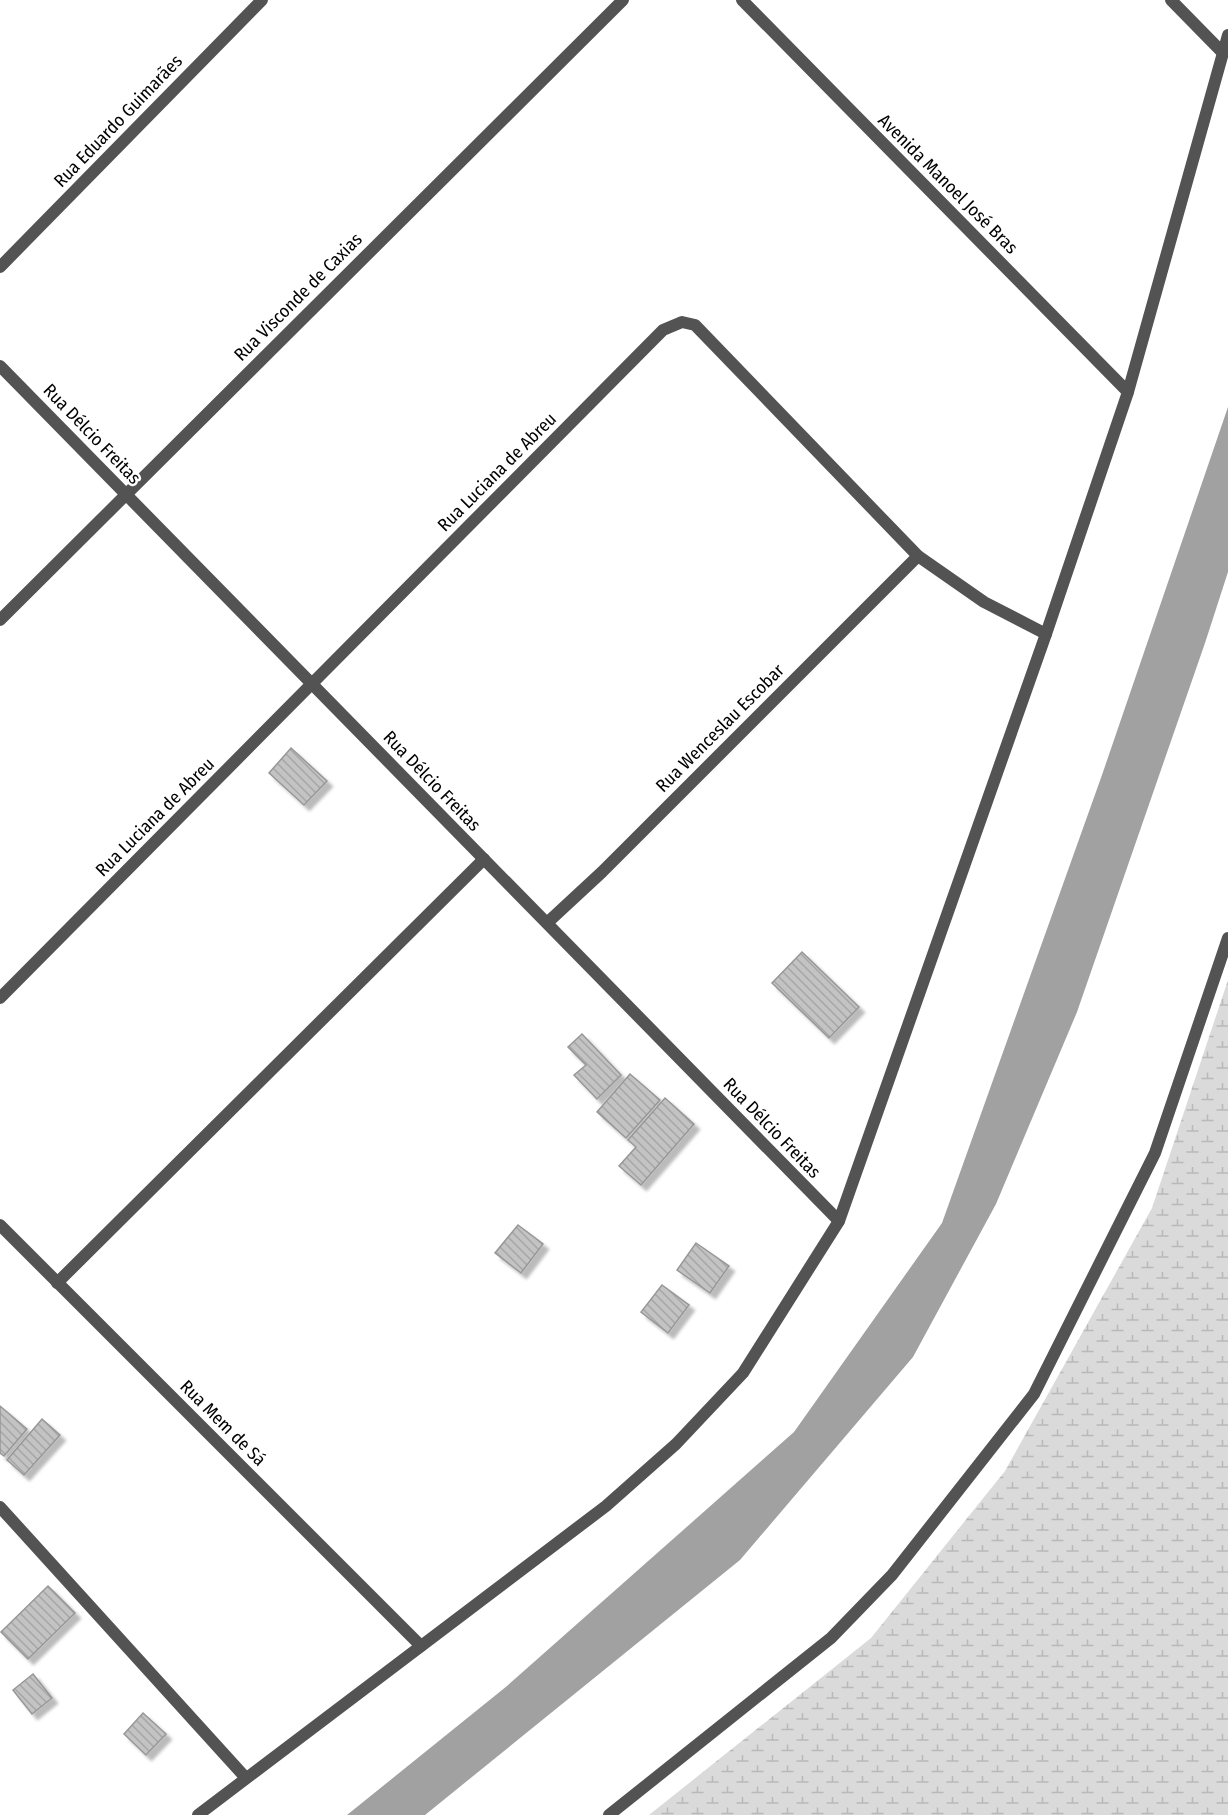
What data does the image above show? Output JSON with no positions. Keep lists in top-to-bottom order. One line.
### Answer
{"streets":{"street":["Rua Eduardo Guimarães","Avenida Manoel José Bras","Rua Visconde de Caxias","Rua Délcio Freitas","Rua Luciana de Abreu","Rua Wenceslau Escobar","Rua Mem de Sá"]},"crossings":[["Rua Visconde de Caxias","Rua Délcio Freitas"],["Rua Délcio Freitas","Rua Luciana de Abreu"],["Rua Délcio Freitas","Rua Wenceslau Escobar"],["Rua Luciana de Abreu","Rua Wenceslau Escobar"]]}
